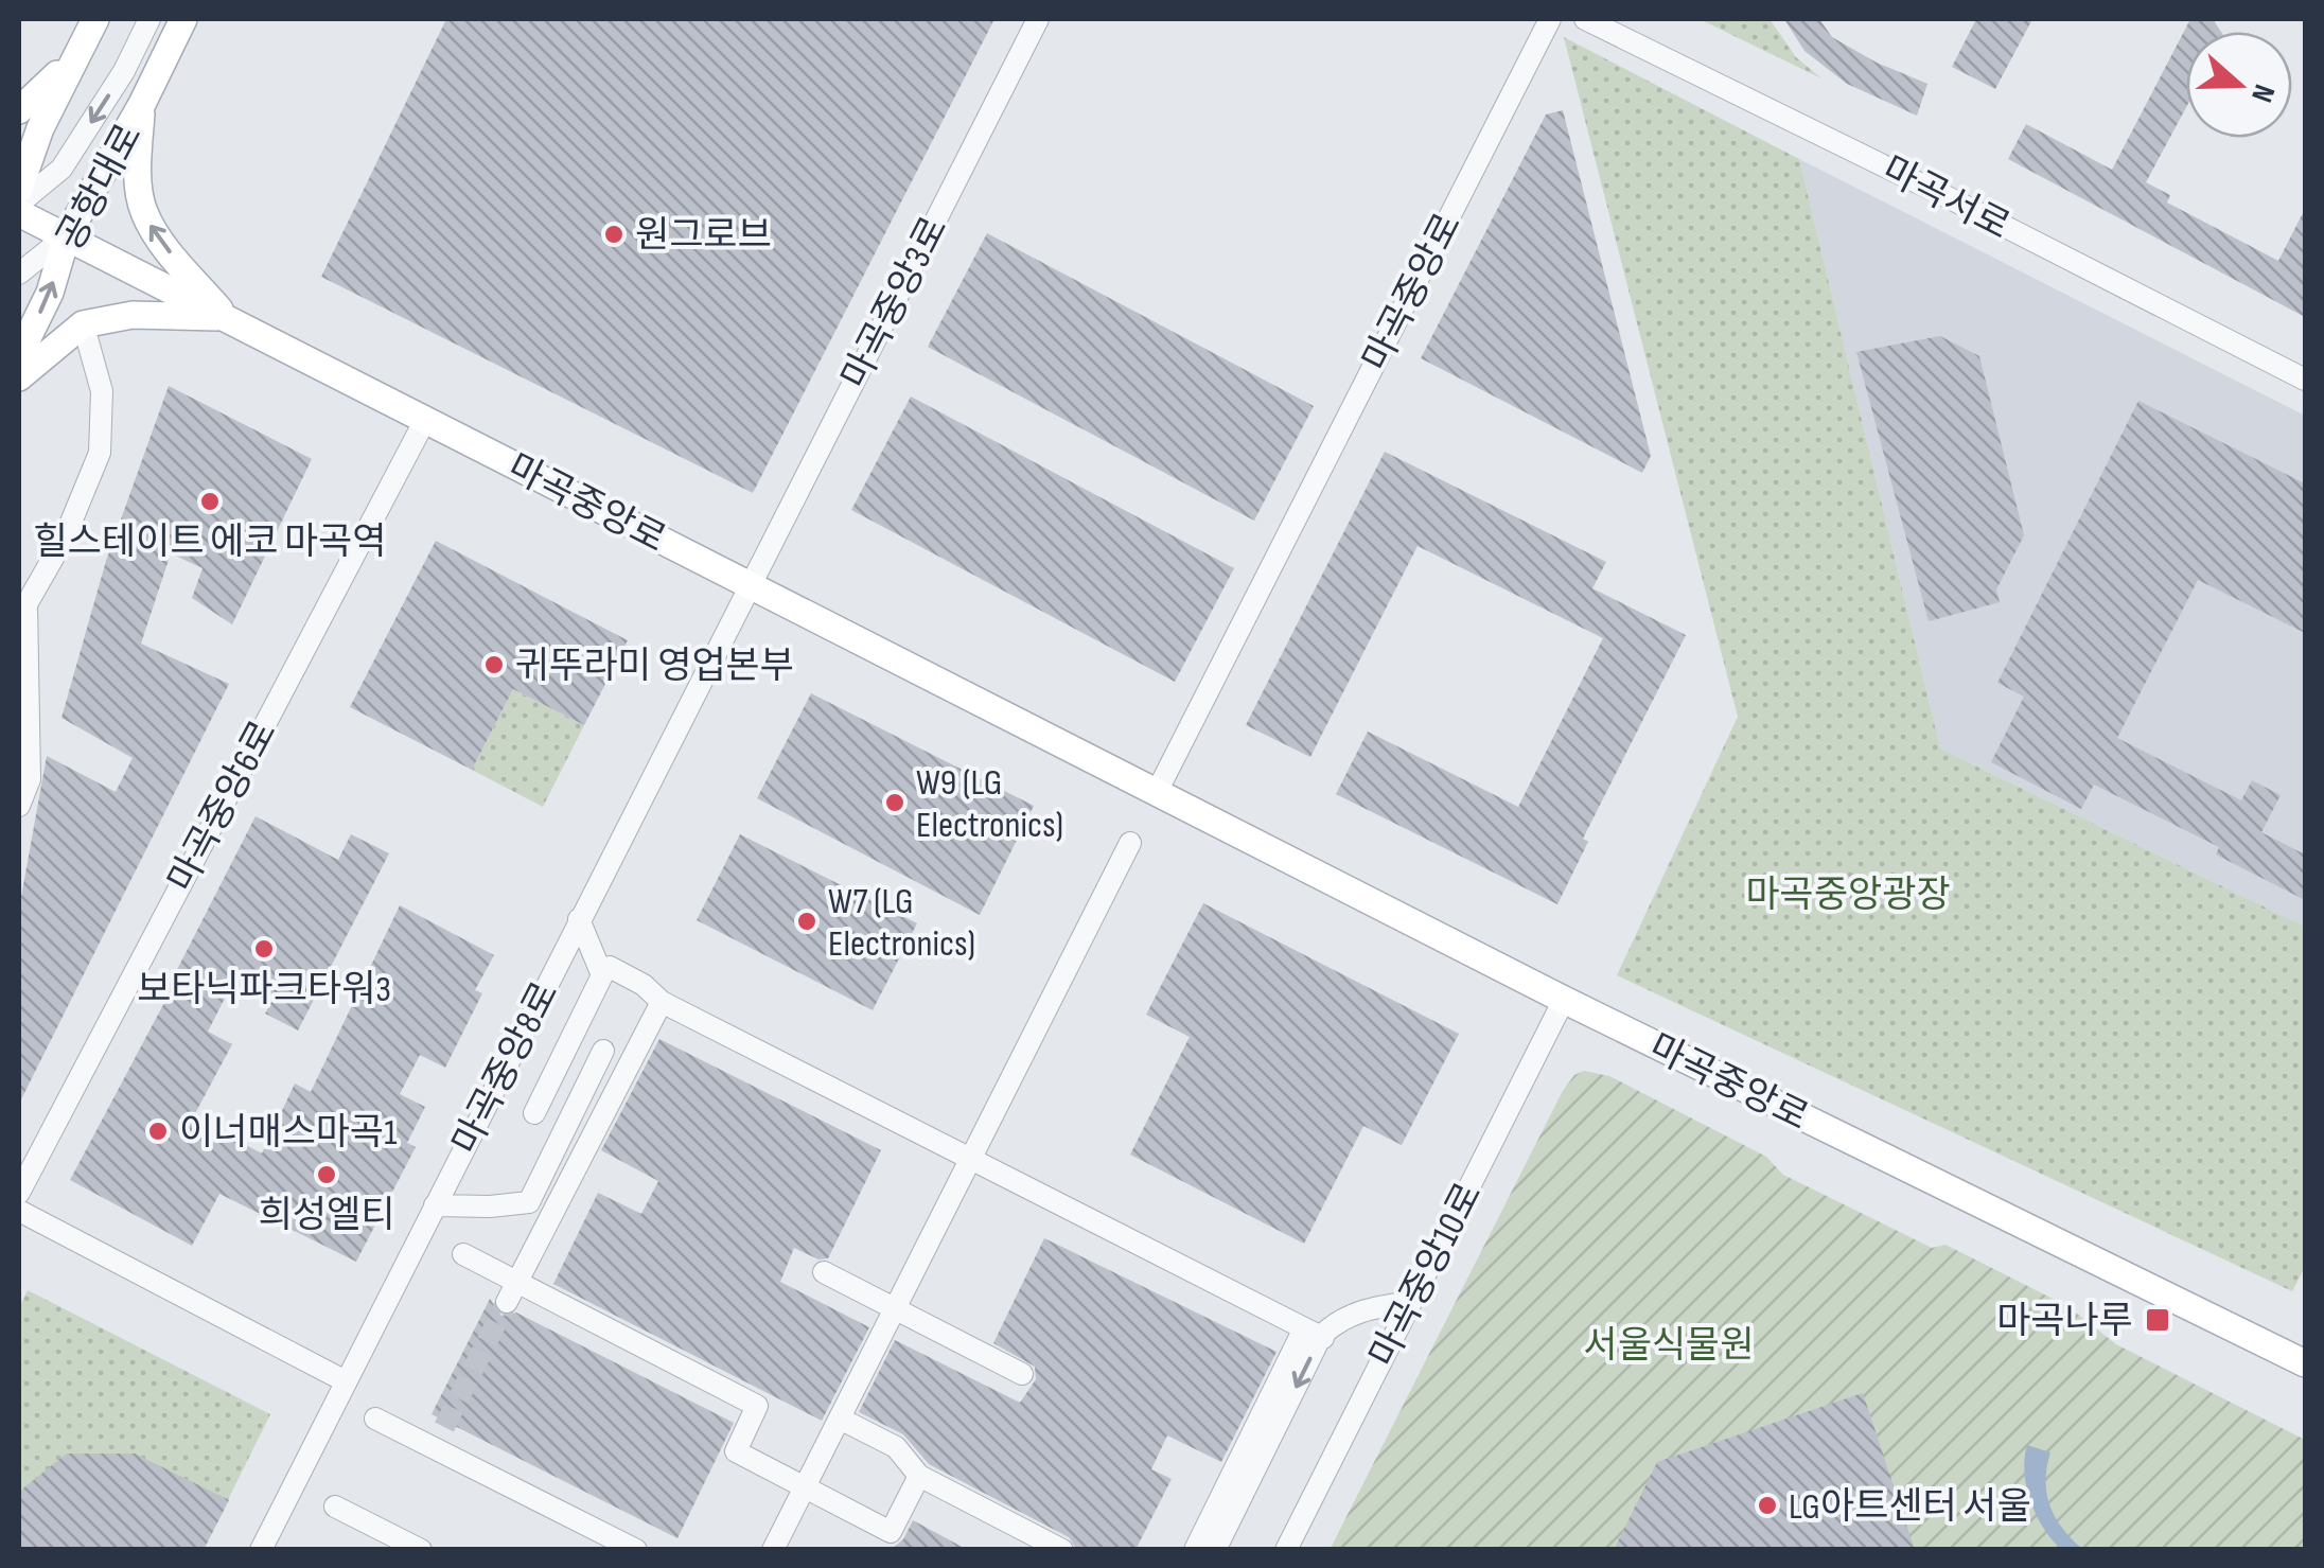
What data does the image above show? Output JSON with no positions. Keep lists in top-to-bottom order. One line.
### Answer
{"streets":{"main road":["공항대로","마곡중앙로"],"street":["마곡서로","마곡중앙3로","마곡중앙6로","마곡중앙8로","마곡중앙10로"]},"crossings":[["공항대로","마곡중앙로"],["마곡중앙로","마곡중앙3로"],["마곡중앙로","마곡중앙6로"],["마곡중앙로","마곡중앙8로"],["마곡중앙로","마곡중앙10로"],["마곡중앙3로","마곡중앙8로"]],"parks":["마곡중앙광장","서울식물원"],"places":{"other":["원그로브","힐스테이트 에코 마곡역","귀뚜라미 영업본부","W9 (LG Electronics)","W7 (LG Electronics)","보타닉파크타워3","이너매스마곡1","희성엘티","LG아트센터 서울"],"transit":["마곡나루"]},"north":"right"}
